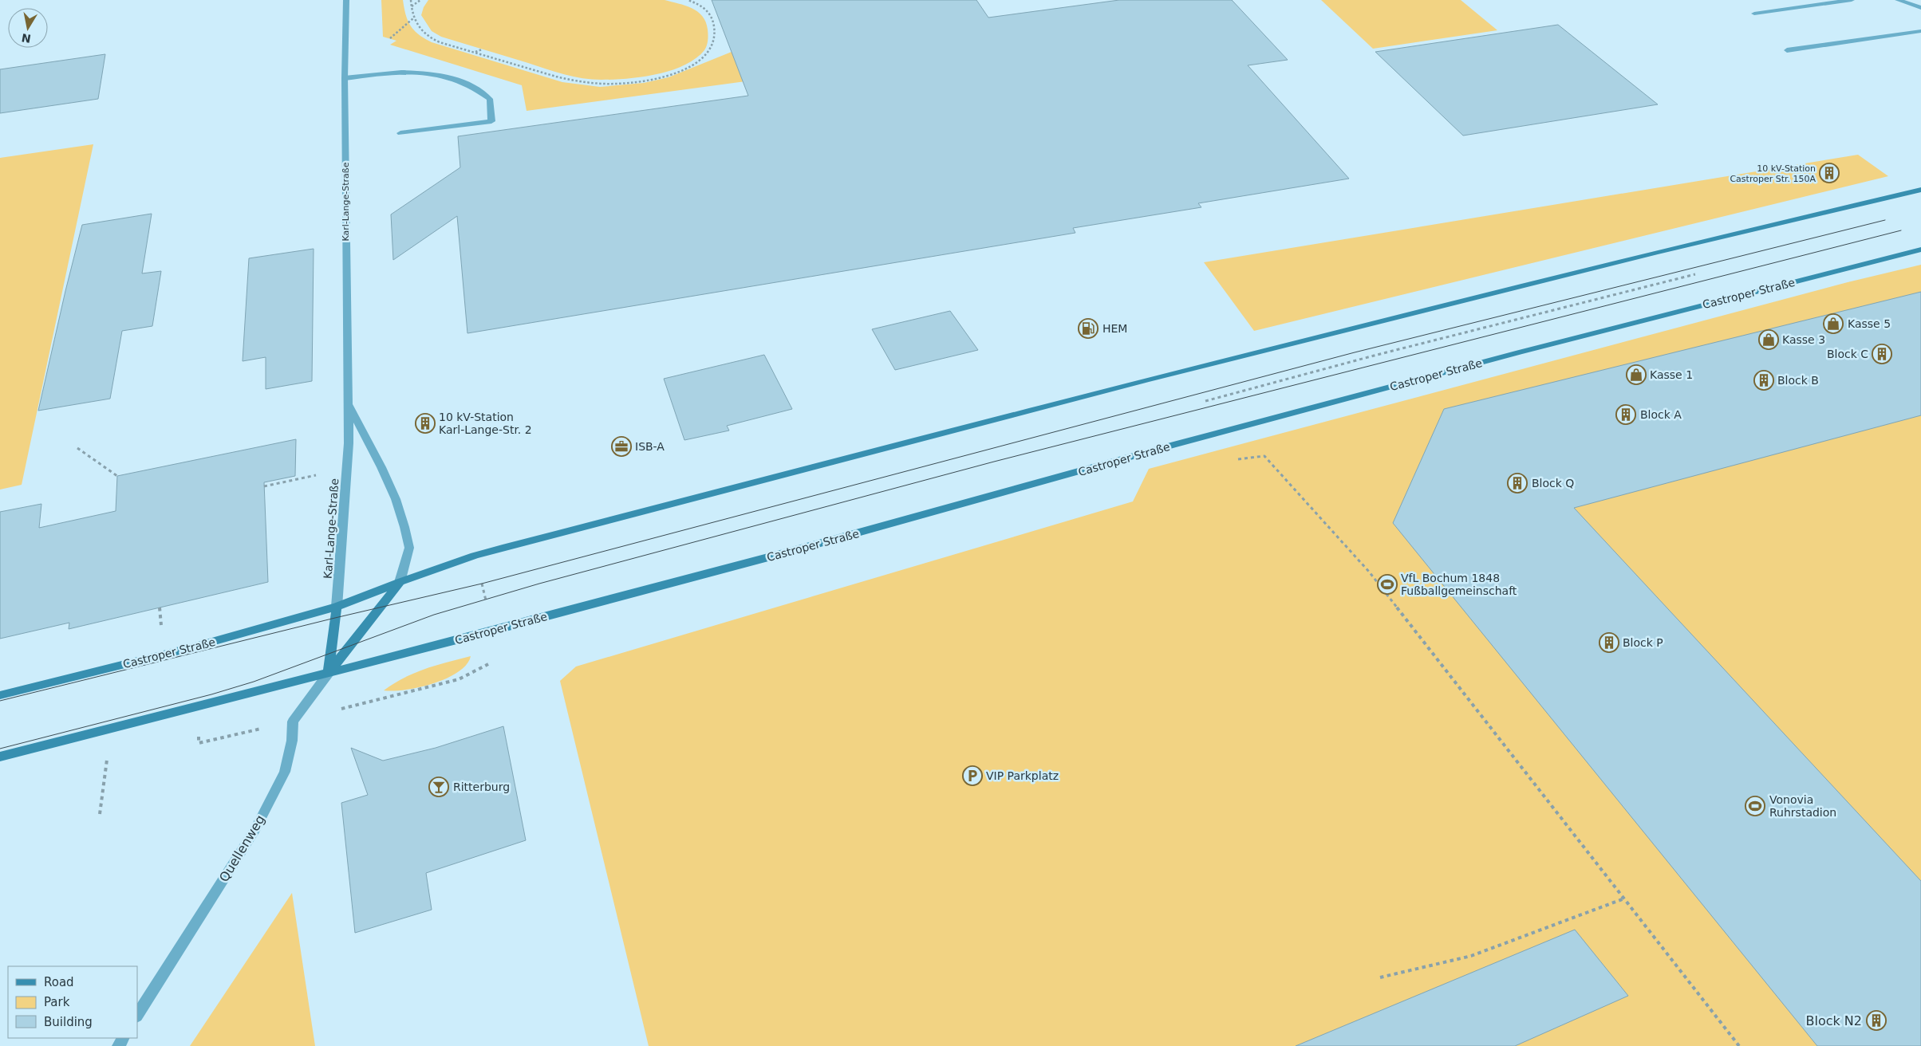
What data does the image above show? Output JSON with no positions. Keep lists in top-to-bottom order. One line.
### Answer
{"streets":{"main road":["Castroper Straße"],"street":["Karl-Lange-Straße","Quellenweg"]},"crossings":[["Karl-Lange-Straße","Castroper Straße"],["Castroper Straße","Quellenweg"]],"places":{"building":["10 kV-Station Castroper Str. 150A","Block C","Block B","Block A","10 kV-Station Karl-Lange-Str. 2","Block Q","Block P","Block N2"],"shop":["Kasse 5","Kasse 3","Kasse 1"],"fuel station":["HEM"],"office":["ISB-A"],"sports":["VfL Bochum 1848 Fußballgemeinschaft","Vonovia Ruhrstadion"],"parking":["VIP Parkplatz"],"bar":["Ritterburg"]},"legend":["Road","Park","Building"],"north":"bottom"}
